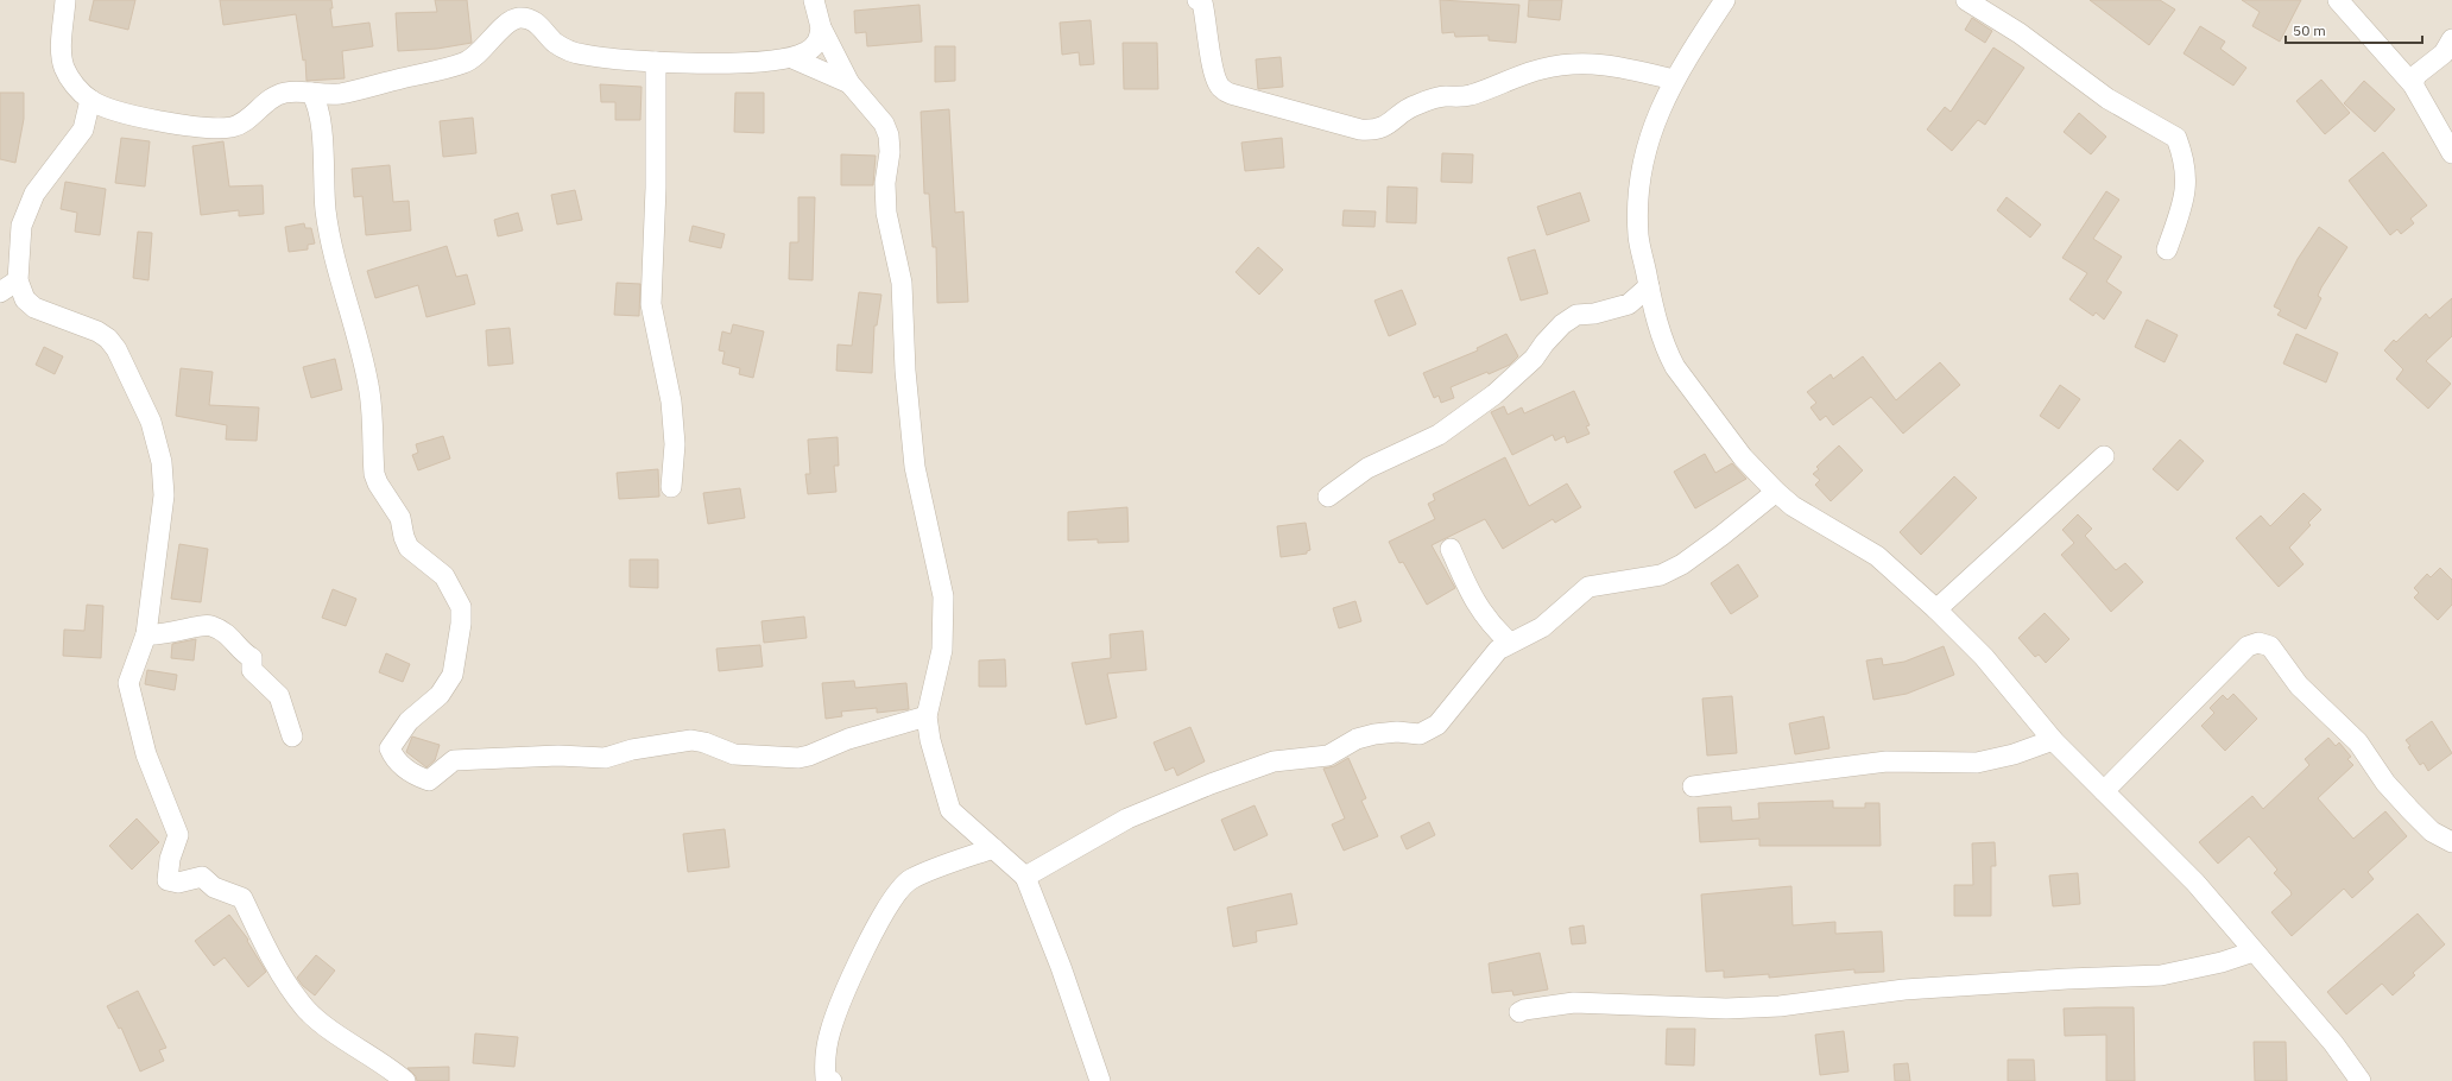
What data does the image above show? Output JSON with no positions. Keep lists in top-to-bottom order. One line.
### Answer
{"scale_bar":"50 m"}
